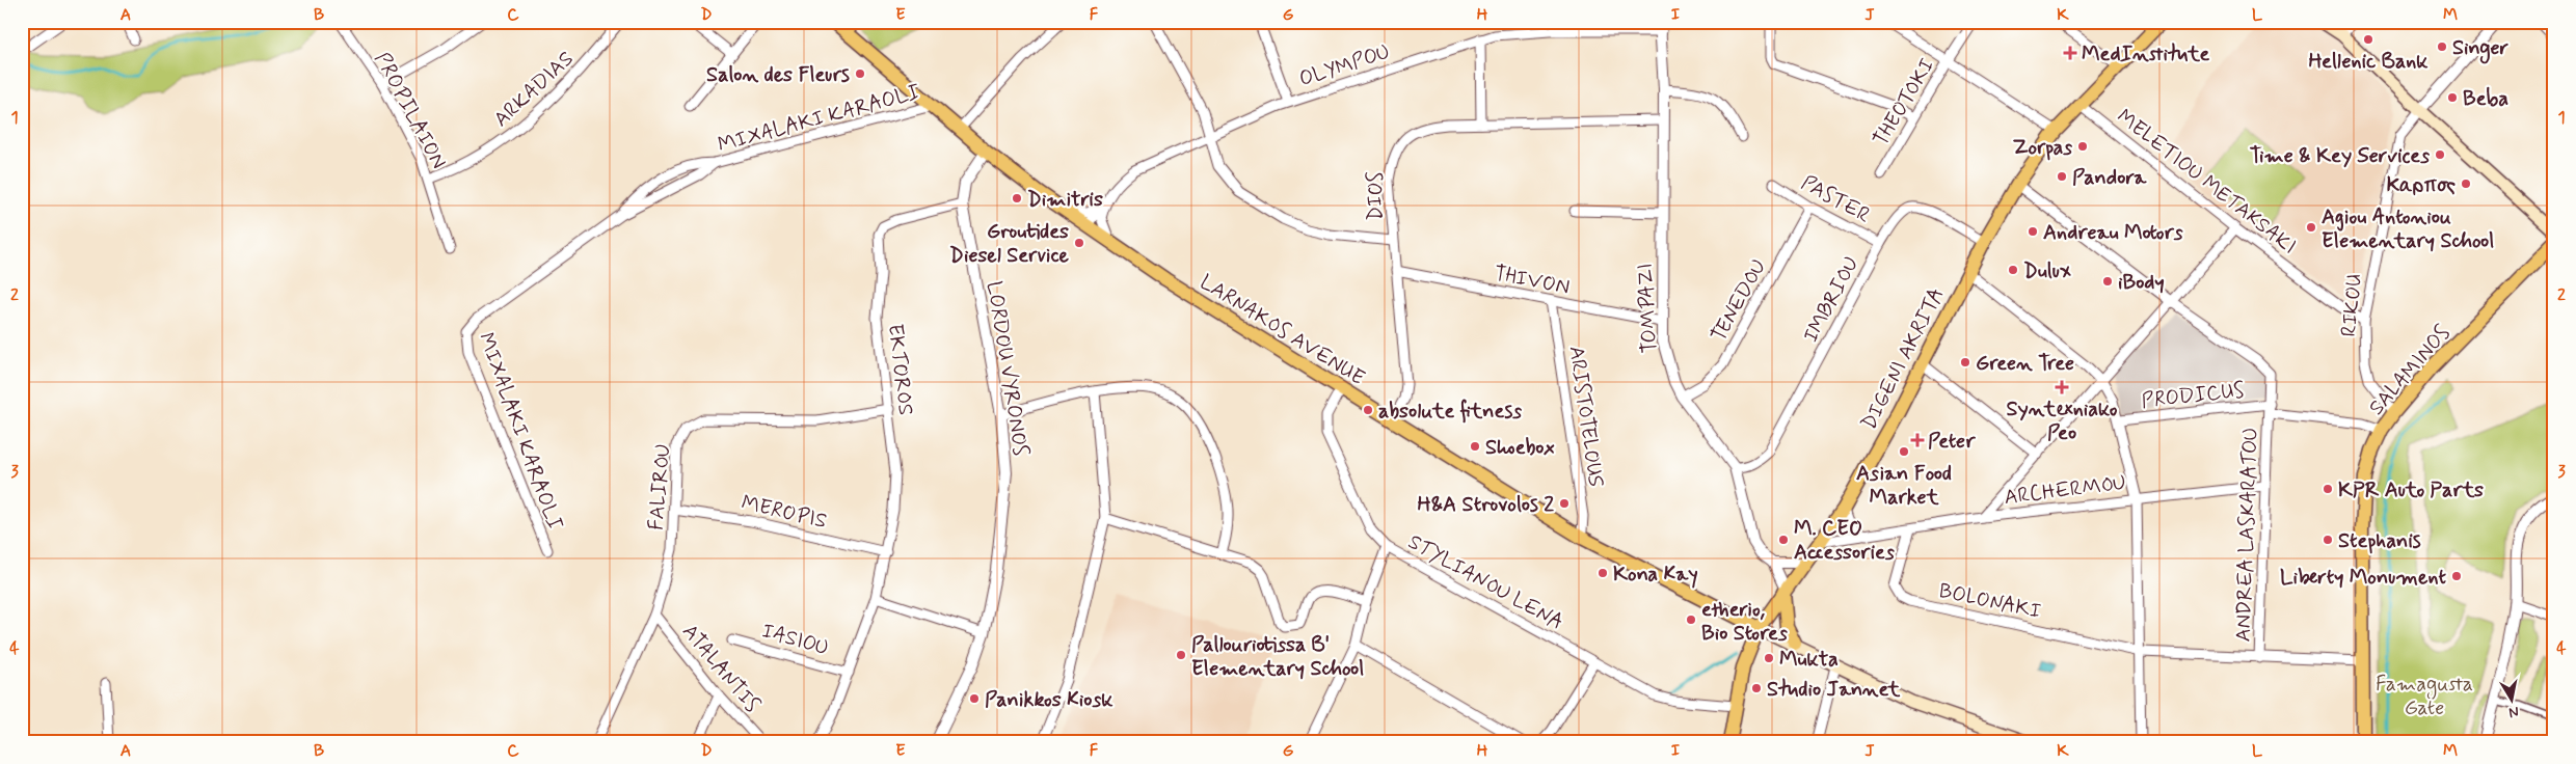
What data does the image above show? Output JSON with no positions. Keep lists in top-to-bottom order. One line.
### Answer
{"streets":{"main road":["LARNAKOS AVENUE","DIGENI AKRITA","SALAMINOS"],"street":["OLYMPOU","ARKADIAS","THEOTOKI","PROPILAION","MIXALAKI KARAOLI","MELETIOU METAKSAKI","DIOS","PASTER","THIVON","IMBRIOU","TENEDOU","RIKOU","TOMPAZI","LORDOU VYRONOS","EKTOROS","PRODICUS","ARISTOTELOUS","FALIROU","ARCHERMOU","MEROPIS","ANDREA LASKARATOU","STYLIANOU LENA","BOLONAKI","IASIOU","ATALANTIS"]},"crossings":[["OLYMPOU","TOMPAZI"],["OLYMPOU","LARNAKOS AVENUE"],["ARKADIAS","PROPILAION"],["MIXALAKI KARAOLI","LARNAKOS AVENUE"],["MELETIOU METAKSAKI","RIKOU"],["MELETIOU METAKSAKI","DIGENI AKRITA"],["DIOS","THIVON"],["DIOS","TOMPAZI"],["DIOS","LARNAKOS AVENUE"],["PASTER","IMBRIOU"],["PASTER","TENEDOU"],["THIVON","TOMPAZI"],["THIVON","ARISTOTELOUS"],["IMBRIOU","TOMPAZI"],["IMBRIOU","DIGENI AKRITA"],["TENEDOU","TOMPAZI"],["RIKOU","SALAMINOS"],["TOMPAZI","DIGENI AKRITA"],["LARNAKOS AVENUE","DIGENI AKRITA"],["LARNAKOS AVENUE","LORDOU VYRONOS"],["LARNAKOS AVENUE","ARISTOTELOUS"],["LARNAKOS AVENUE","STYLIANOU LENA"],["DIGENI AKRITA","ARCHERMOU"],["DIGENI AKRITA","STYLIANOU LENA"],["LORDOU VYRONOS","EKTOROS"],["EKTOROS","FALIROU"],["EKTOROS","MEROPIS"],["EKTOROS","IASIOU"],["SALAMINOS","PRODICUS"],["SALAMINOS","BOLONAKI"],["PRODICUS","ANDREA LASKARATOU"],["FALIROU","MEROPIS"],["FALIROU","ATALANTIS"],["ARCHERMOU","ANDREA LASKARATOU"],["ARCHERMOU","BOLONAKI"],["ANDREA LASKARATOU","BOLONAKI"]],"parks":["Famagusta Gate"],"places":{"other":["Hellenic Bank","Singer","Salon des Fleurs","Beba","Zorpas","Time & Key Services","Pandora","Καρπσς","Dimitris","Agiou Antoniou Elementary School","Andreau Motors","Groutides Diesel Service","Dulux","iBody","Green Tree","absolute fitness","Shoebox","Asian Food Market","KPR Auto Parts","H&A Strovolos 2","M. CEO Accessories","Stephanis","Kona Kay","Liberty Monument","etherio, Bio Stores","Pallouriotissa B' Elementary School","Mukta","Studio Jannet","Panikkos Kiosk"],"health":["MedInstitute","Syntexniako Peo","Peter"]},"north":"bottom","grid":{"columns":["A","B","C","D","E","F","G","H","I","J","K","L","M"],"rows":["1","2","3","4"]}}
